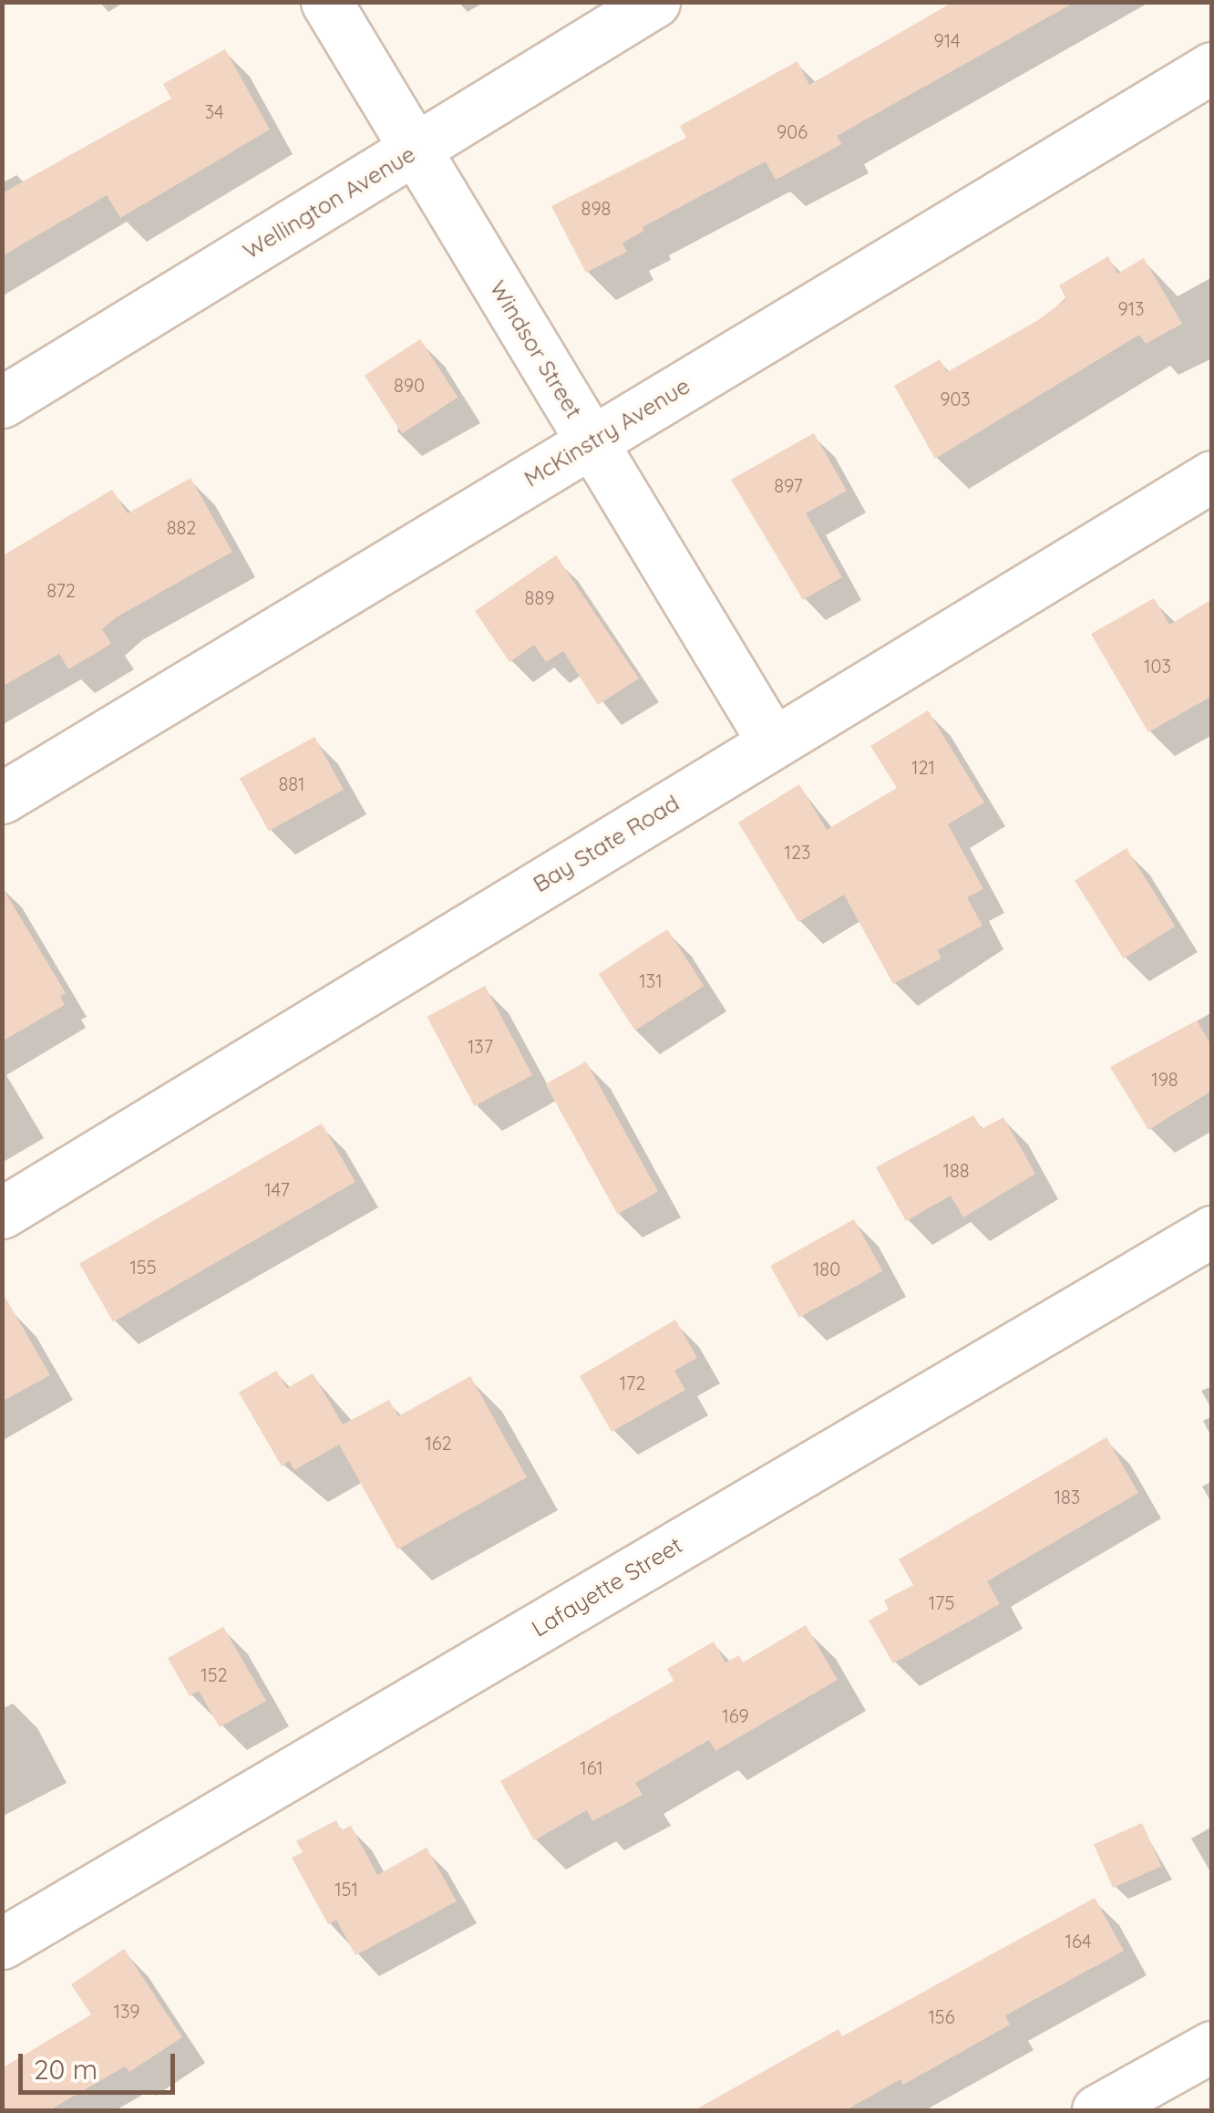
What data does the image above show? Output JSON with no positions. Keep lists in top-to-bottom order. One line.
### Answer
{"streets":{"street":["Wellington Avenue","Windsor Street","McKinstry Avenue","Bay State Road","Lafayette Street"]},"crossings":[["Wellington Avenue","Windsor Street"],["Windsor Street","McKinstry Avenue"],["Windsor Street","Bay State Road"]],"house_numbers":["914","34","906","898","913","890","903","897","882","872","889","103","121","881","123","131","137","198","188","147","155","180","172","162","183","175","152","169","161","151","164","139","156"],"scale_bar":"20 m"}
